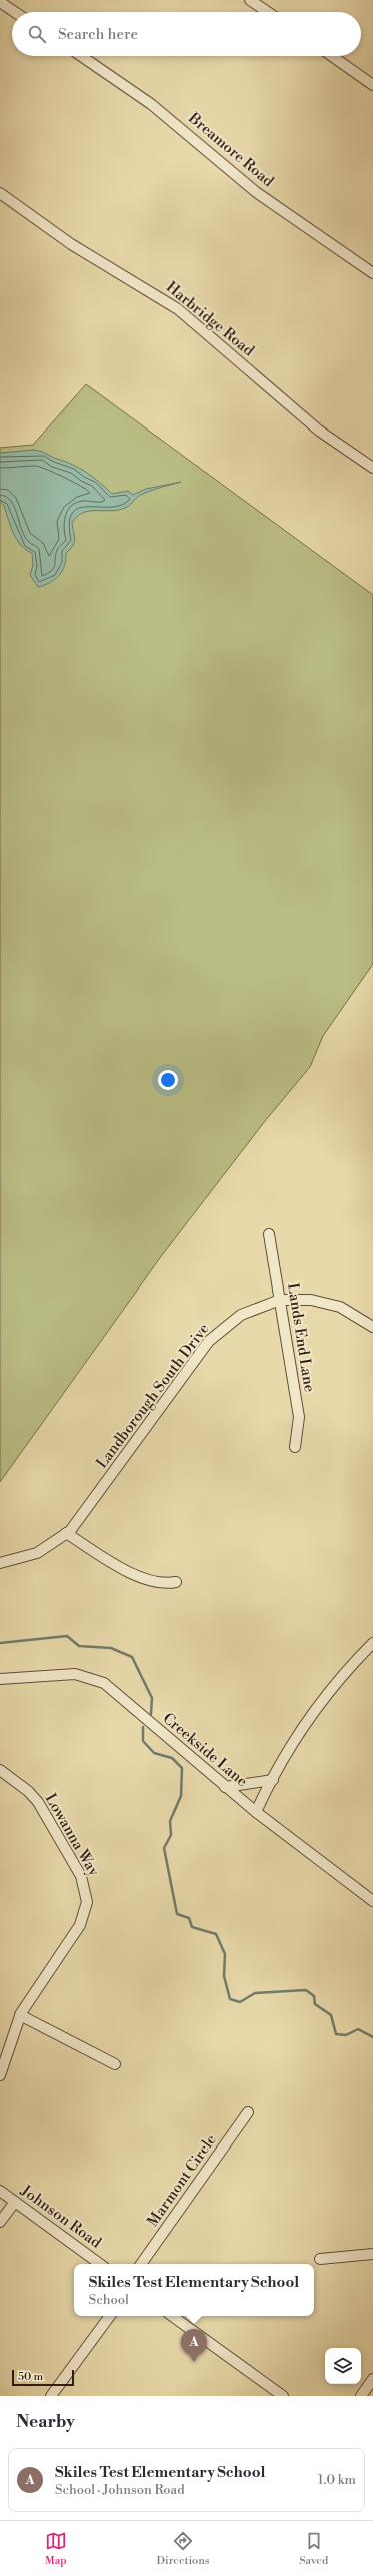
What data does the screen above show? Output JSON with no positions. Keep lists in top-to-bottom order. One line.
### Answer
{"streets":{"street":["Breamore Road","Harbridge Road","Lands End Lane","Landborough South Drive","Creekside Lane","Lowanna Way","Marmont Circle","Johnson Road"]},"crossings":[["Lands End Lane","Landborough South Drive"]],"scale_bar":"50 m","page":{"search":"Search here","popup":["Skiles Test Elementary School","School"],"pins":"A","scale":"50 m","heading":"Nearby","list":[{"mark":"A","name":"Skiles Test Elementary School","note":"School · Johnson Road","value":"1.0 km"}],"nav":["Map","Directions","Saved"]}}
